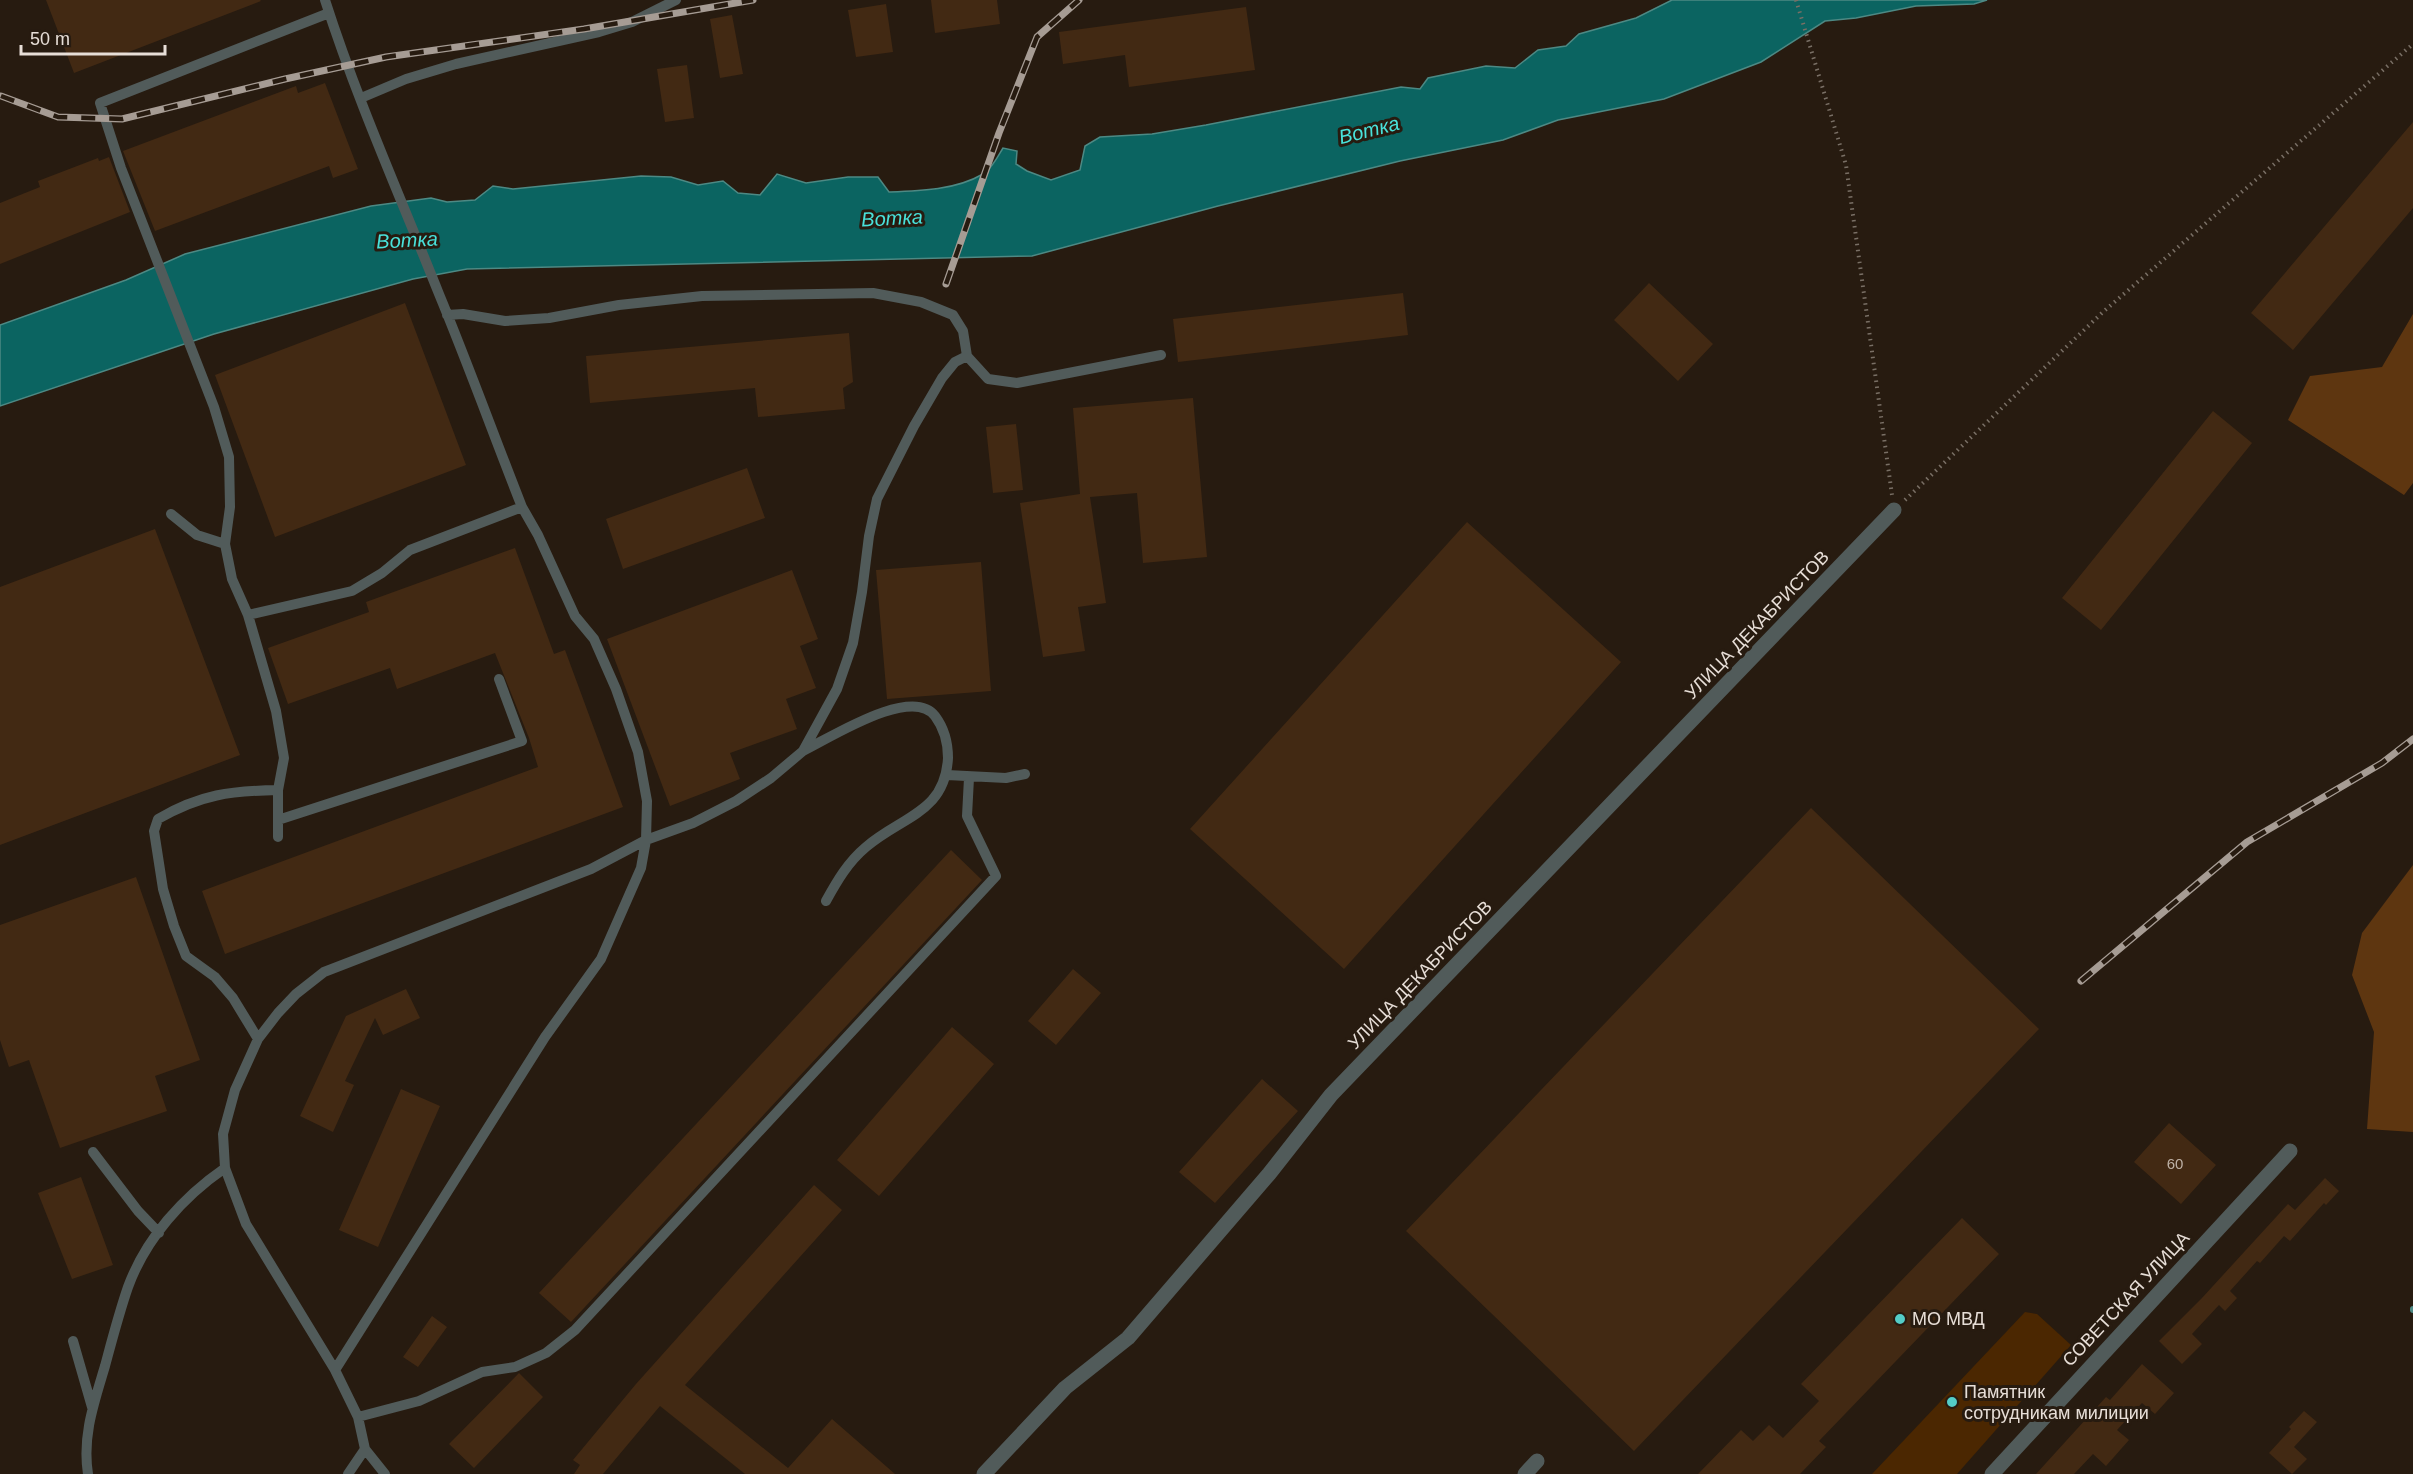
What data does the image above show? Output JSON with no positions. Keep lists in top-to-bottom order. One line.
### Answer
{"streets":{"street":["УЛИЦА ДЕКАБРИСТОВ","СОВЕТСКАЯ УЛИЦА"]},"water":["Вотка"],"places":["МО МВД","Памятник сотрудникам милиции"],"house_numbers":["60"],"scale_bar":"50 m"}
